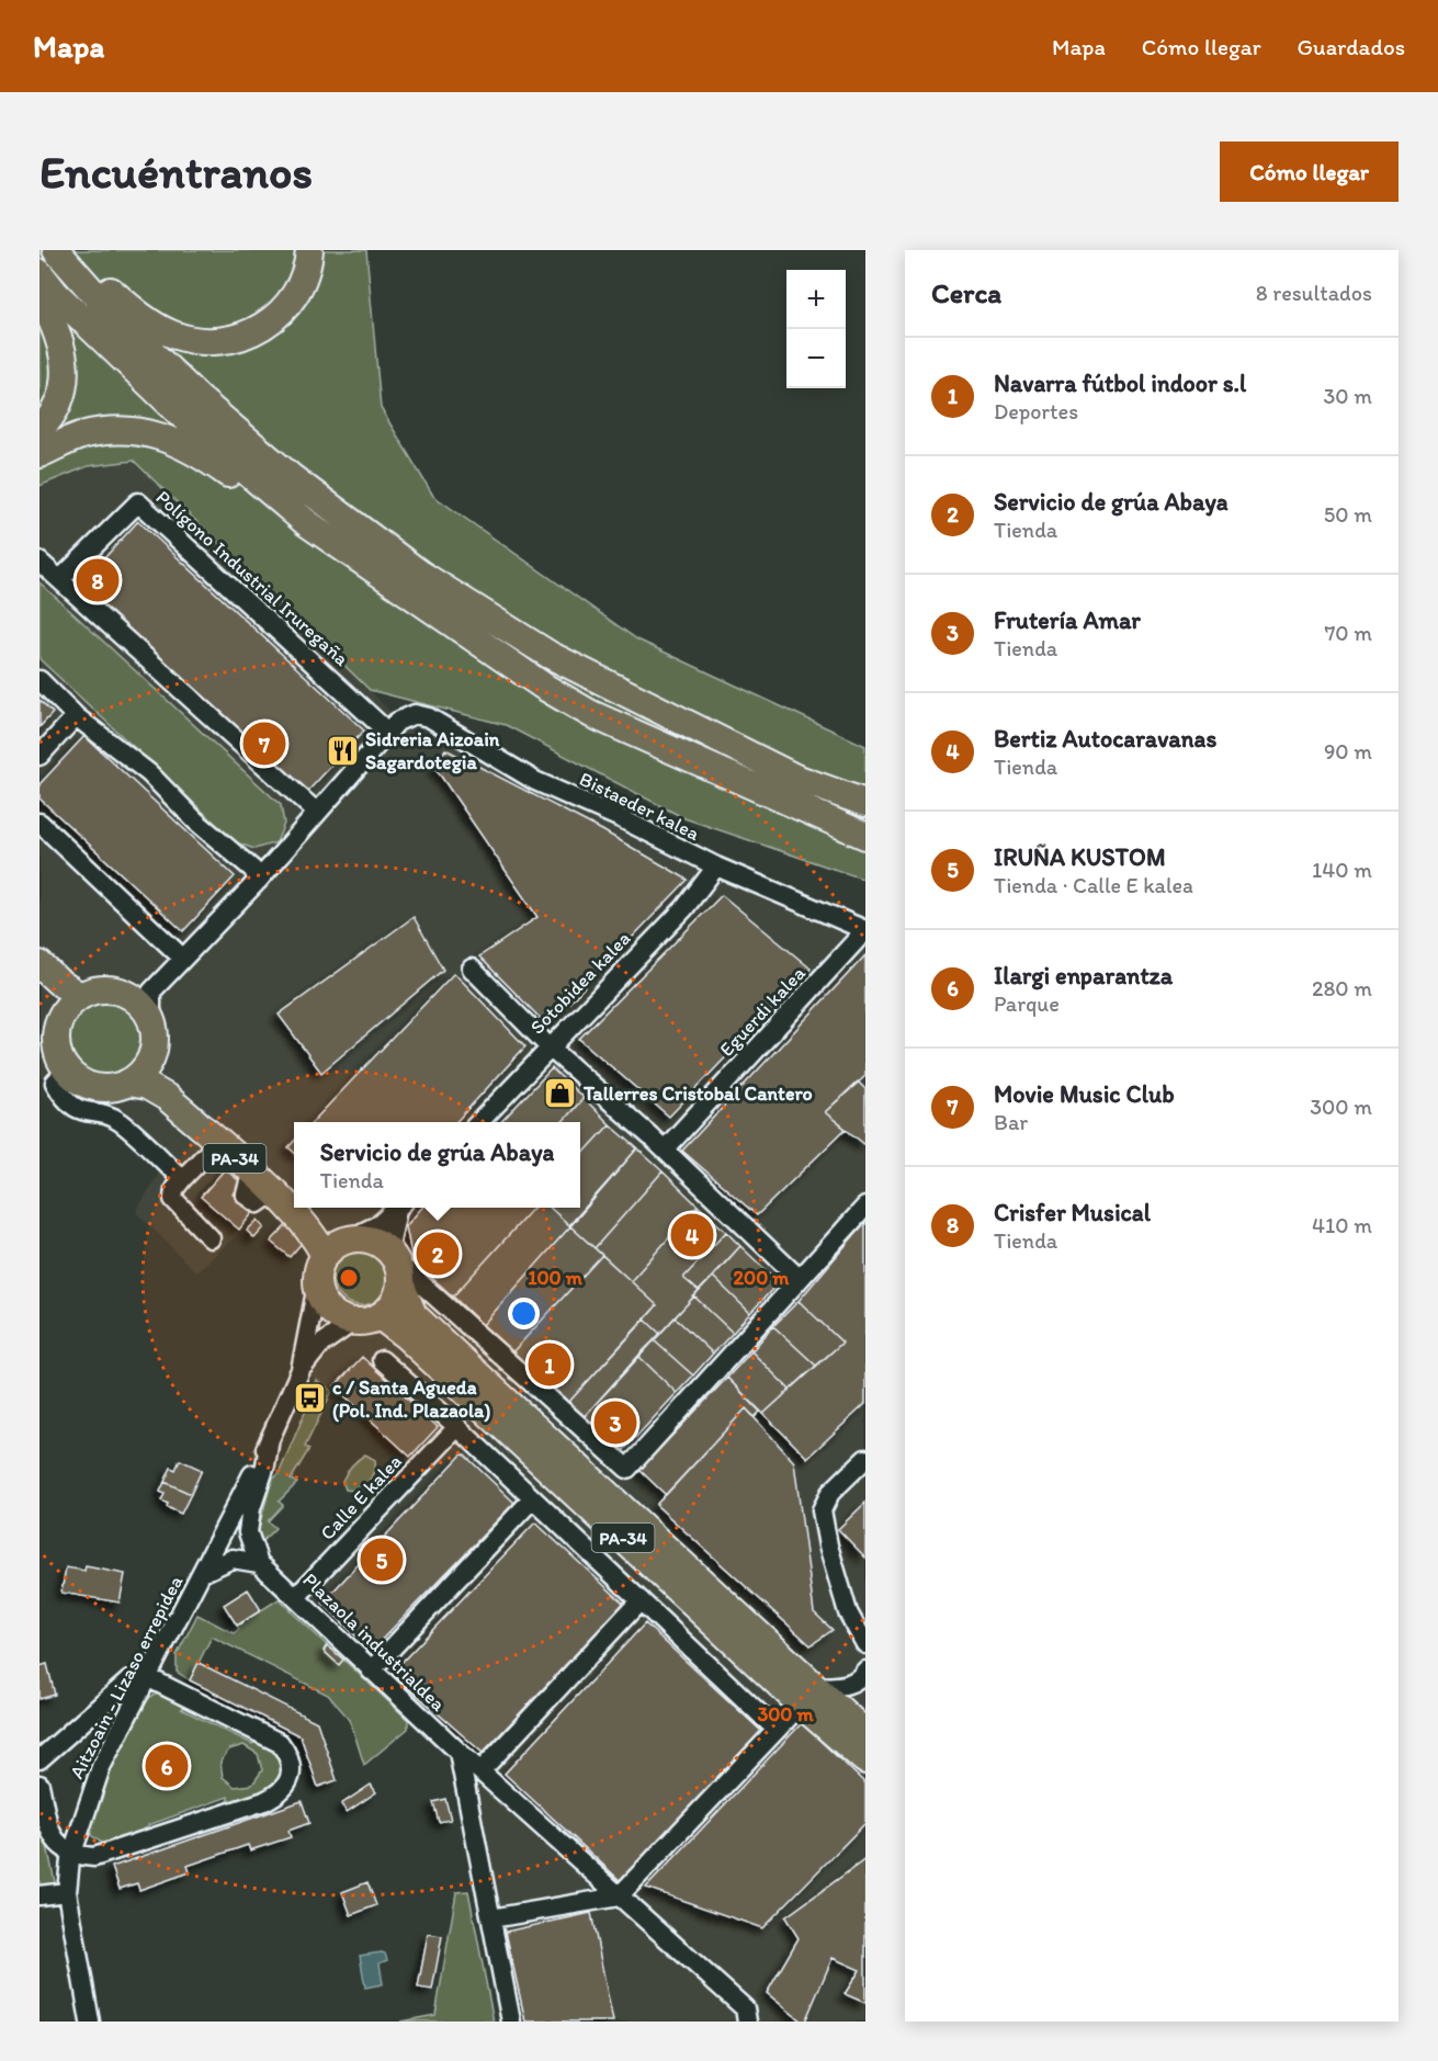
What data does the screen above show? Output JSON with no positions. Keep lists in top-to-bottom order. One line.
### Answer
{"streets":{"highway":["PA-34"],"street":["Polígono Industrial Iruregaña","Bistaeder kalea","Sotobidea kalea","Eguerdi kalea","Calle E kalea","Plazaola industrialdea","Aitzoain - Lizaso errepidea"]},"crossings":[["Polígono Industrial Iruregaña","Bistaeder kalea"],["Bistaeder kalea","Sotobidea kalea"],["Bistaeder kalea","Eguerdi kalea"],["Calle E kalea","Plazaola industrialdea"],["Plazaola industrialdea","Aitzoain - Lizaso errepidea"]],"places":{"restaurant":["Sidreria Aizoain Sagardotegia"],"shop":["Tallerres Cristobal Cantero"],"bus stop":["c / Santa Agueda (Pol. Ind. Plazaola)"]},"page":{"header":"Mapa","nav":["Mapa","Cómo llegar","Guardados"],"buttons":"Cómo llegar","title":"Encuéntranos","heading":["Cerca","8 resultados"],"map_buttons":["+","−"],"list":[{"mark":"1","name":"Navarra fútbol indoor s.l","note":"Deportes","value":"30 m"},{"mark":"2","name":"Servicio de grúa Abaya","note":"Tienda","value":"50 m"},{"mark":"3","name":"Frutería Amar","note":"Tienda","value":"70 m"},{"mark":"4","name":"Bertiz Autocaravanas","note":"Tienda","value":"90 m"},{"mark":"5","name":"IRUÑA KUSTOM","note":"Tienda · Calle E kalea","value":"140 m"},{"mark":"6","name":"Ilargi enparantza","note":"Parque","value":"280 m"},{"mark":"7","name":"Movie Music Club","note":"Bar","value":"300 m"},{"mark":"8","name":"Crisfer Musical","note":"Tienda","value":"410 m"}],"pins":["8","7","4","2","1","3","5","6"],"popup":["Servicio de grúa Abaya","Tienda"]},"rings":["100 m","200 m","300 m"]}
